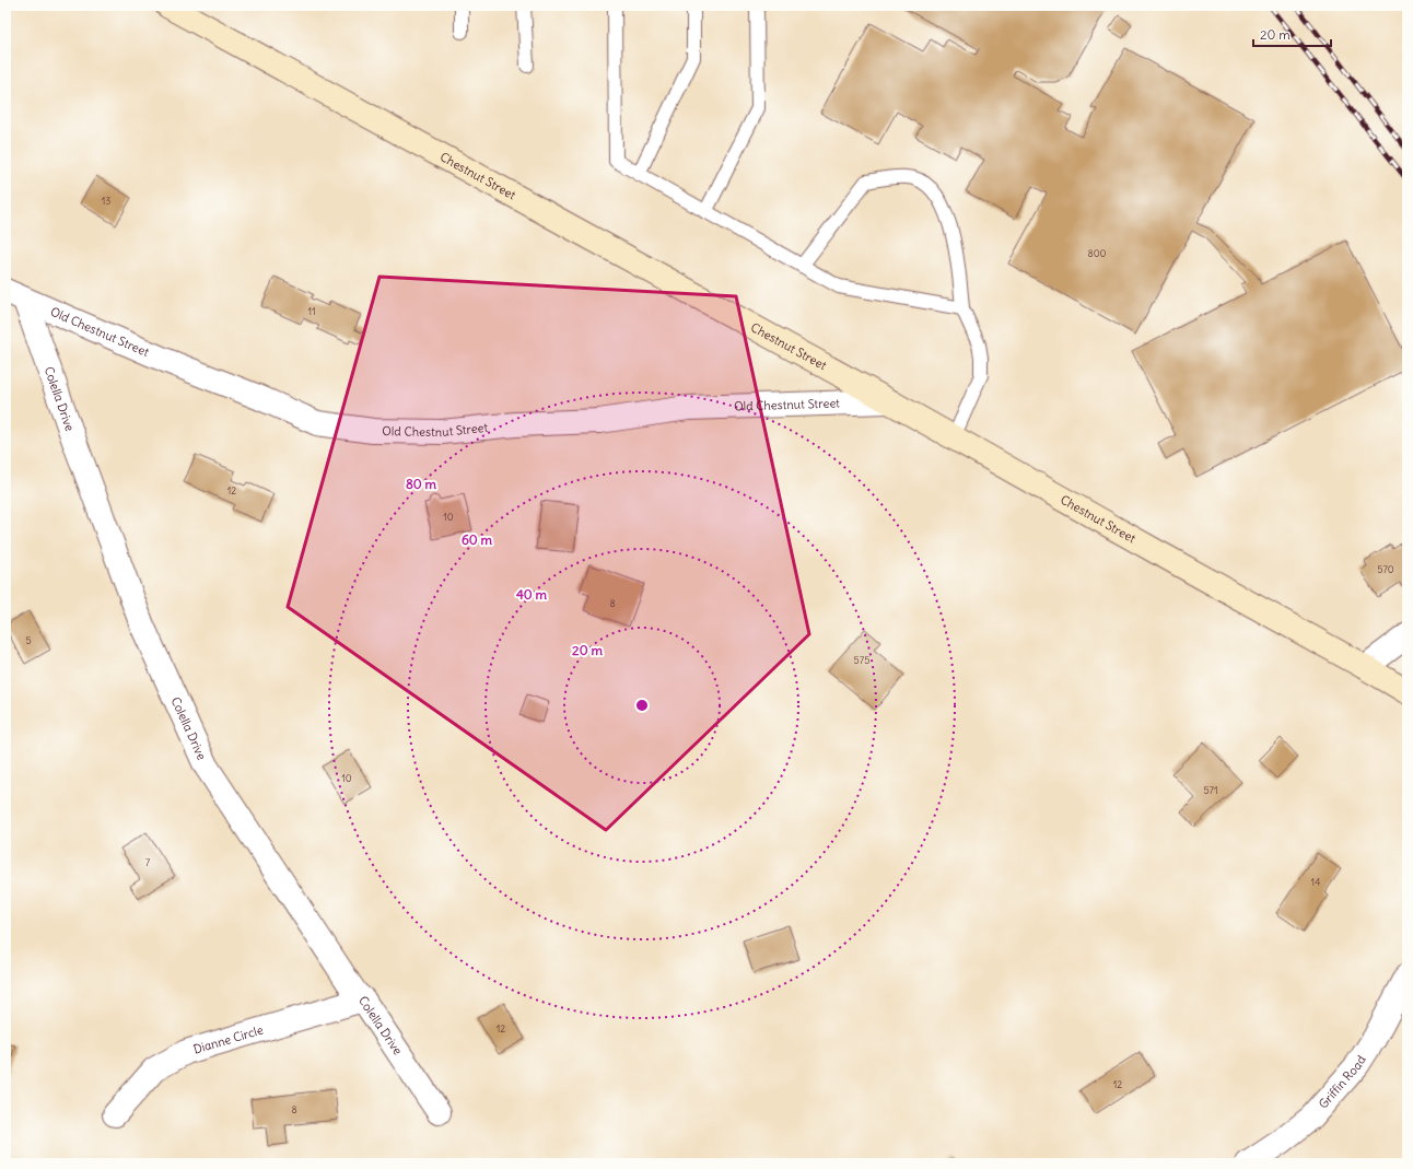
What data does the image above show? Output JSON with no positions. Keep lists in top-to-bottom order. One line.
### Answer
{"streets":{"main road":["Chestnut Street"],"street":["Old Chestnut Street","Colella Drive","Dianne Circle","Griffin Road"]},"crossings":[["Chestnut Street","Old Chestnut Street"],["Old Chestnut Street","Colella Drive"],["Colella Drive","Dianne Circle"]],"house_numbers":["13","800","11","12","10","570","8","5","575","10","571","7","14","12","12","8"],"scale_bar":"20 m","rings":["80 m","60 m","40 m","20 m"]}
